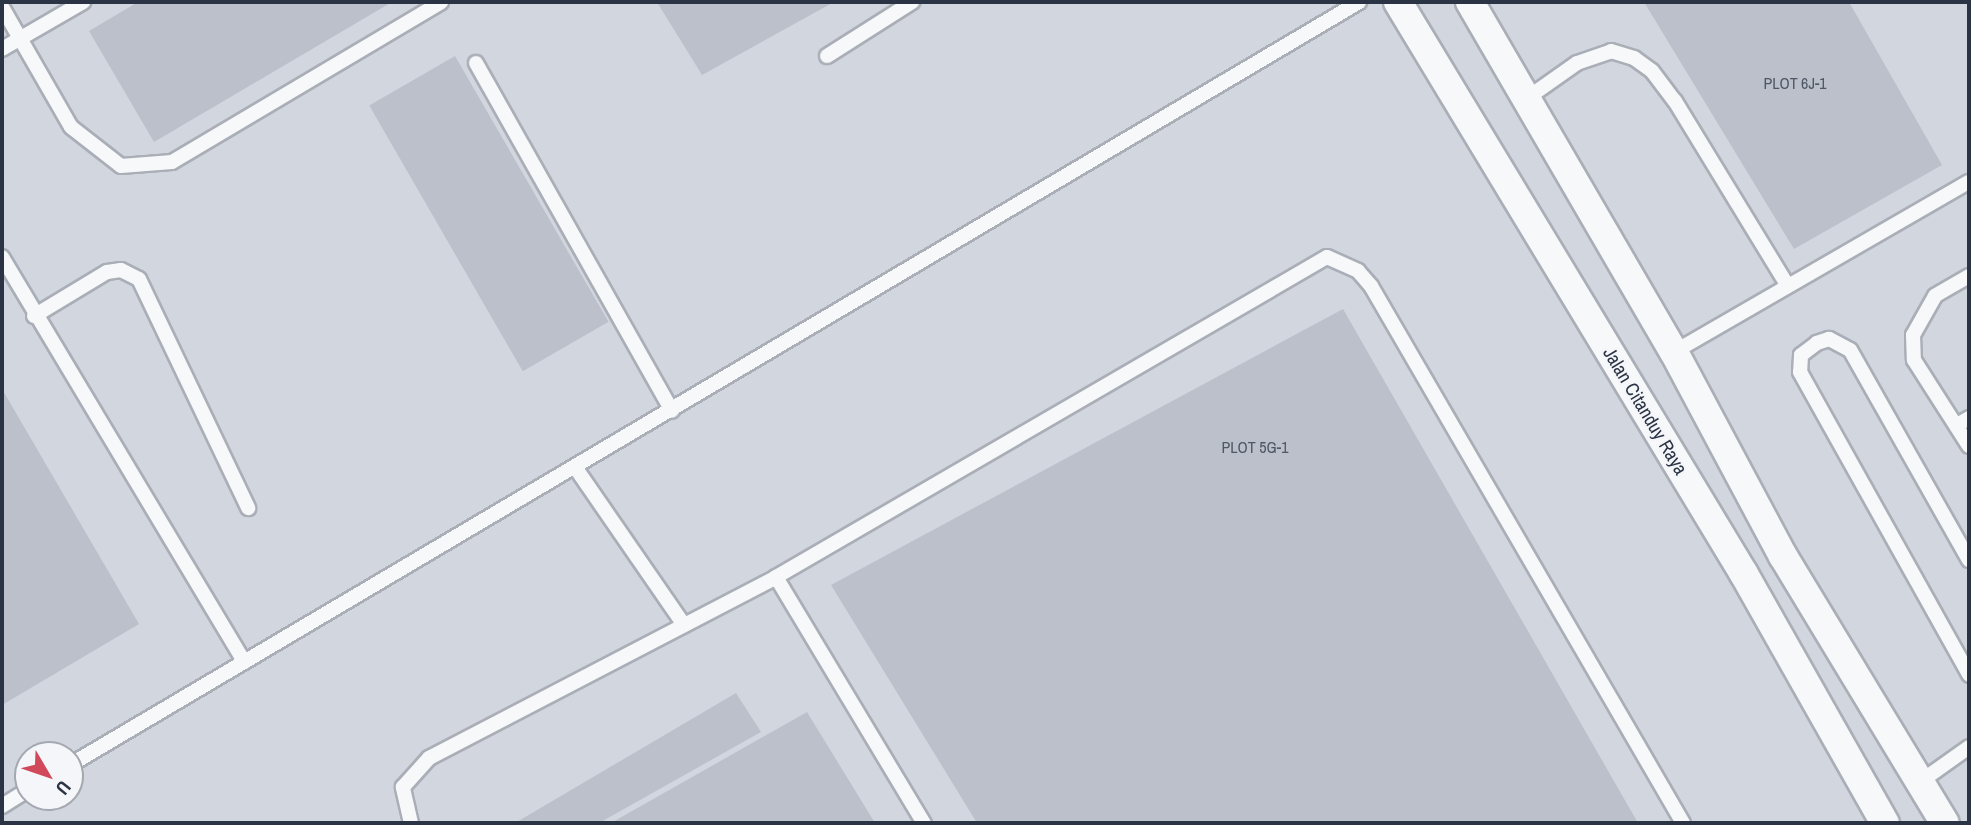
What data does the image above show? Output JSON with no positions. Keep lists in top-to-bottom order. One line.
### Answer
{"streets":{"street":["Jalan Citanduy Raya"]},"house_numbers":["PLOT 6J-1","PLOT 5G-1"],"north":"bottom right"}
